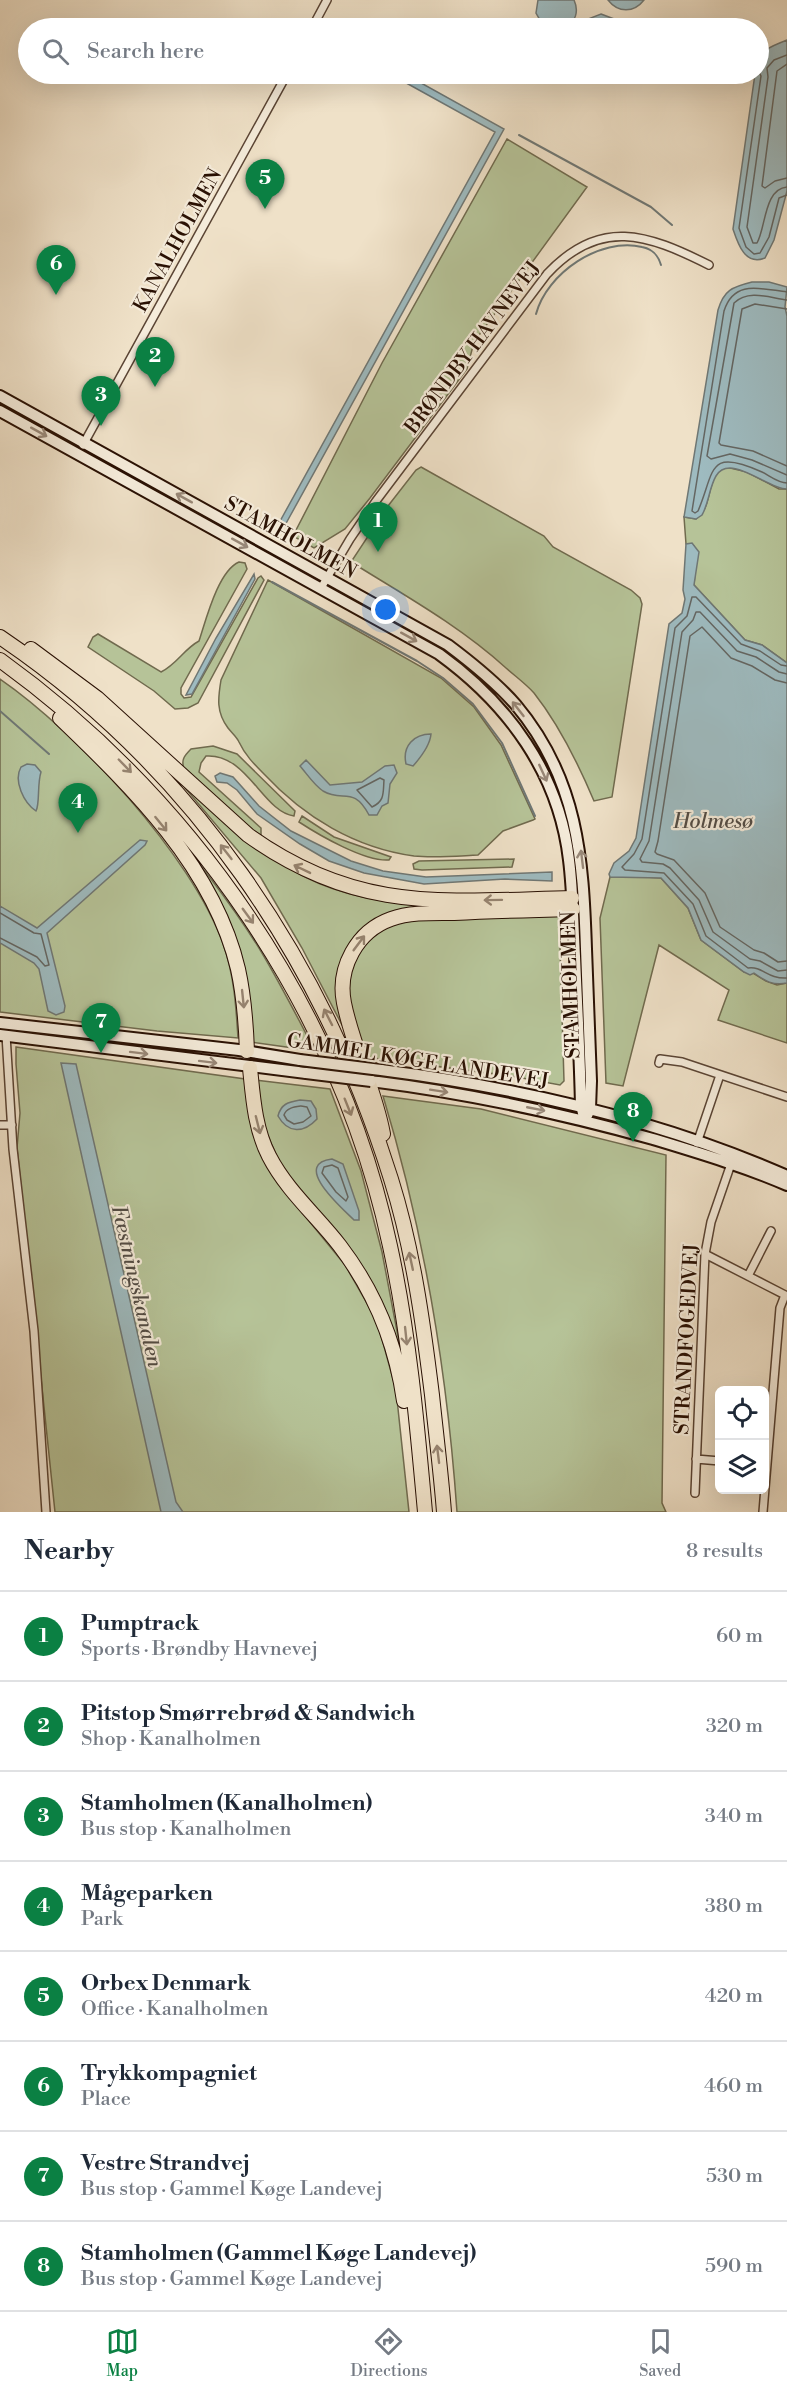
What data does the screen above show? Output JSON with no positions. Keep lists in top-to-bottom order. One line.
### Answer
{"streets":{"street":["KANALHOLMEN","BRØNDBY HAVNEVEJ","STAMHOLMEN","GAMMEL KØGE LANDEVEJ","STRANDFOGEDVEJ"]},"crossings":[["KANALHOLMEN","STAMHOLMEN"],["BRØNDBY HAVNEVEJ","STAMHOLMEN"],["STAMHOLMEN","GAMMEL KØGE LANDEVEJ"],["GAMMEL KØGE LANDEVEJ","STRANDFOGEDVEJ"]],"water":["Holmesø","Fæstningskanalen"],"page":{"search":"Search here","pins":["5","6","2","3","1","4","7","8"],"heading":["Nearby","8 results"],"list":[{"mark":"1","name":"Pumptrack","note":"Sports · Brøndby Havnevej","value":"60 m"},{"mark":"2","name":"Pitstop Smørrebrød & Sandwich","note":"Shop · Kanalholmen","value":"320 m"},{"mark":"3","name":"Stamholmen (Kanalholmen)","note":"Bus stop · Kanalholmen","value":"340 m"},{"mark":"4","name":"Mågeparken","note":"Park","value":"380 m"},{"mark":"5","name":"Orbex Denmark","note":"Office · Kanalholmen","value":"420 m"},{"mark":"6","name":"Trykkompagniet","note":"Place","value":"460 m"},{"mark":"7","name":"Vestre Strandvej","note":"Bus stop · Gammel Køge Landevej","value":"530 m"},{"mark":"8","name":"Stamholmen (Gammel Køge Landevej)","note":"Bus stop · Gammel Køge Landevej","value":"590 m"}],"nav":["Map","Directions","Saved"]}}
